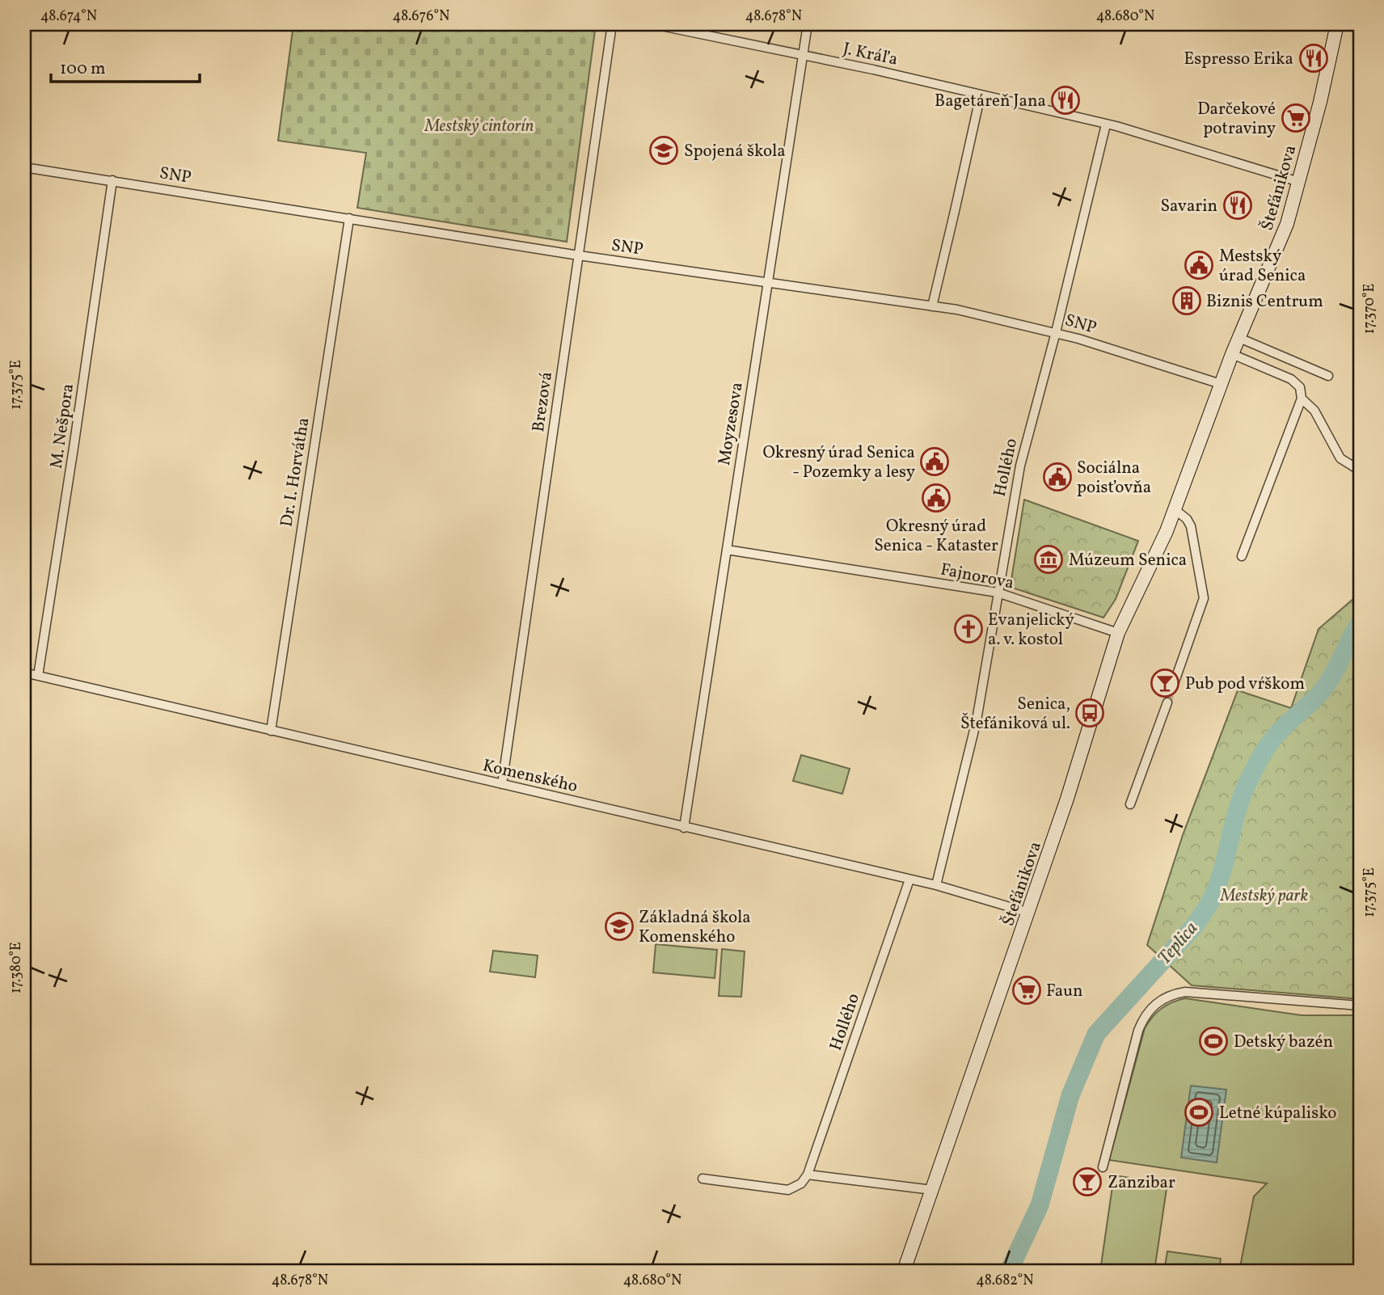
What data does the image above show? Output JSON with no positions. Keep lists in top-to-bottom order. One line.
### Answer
{"streets":{"street":["J. Kráľa","SNP","Štefánikova","Brezová","Moyzesova","M. Nešpora","Hollého","Dr. I. Horvátha","Fajnorova","Komenského"]},"crossings":[["J. Kráľa","Štefánikova"],["J. Kráľa","Moyzesova"],["J. Kráľa","Hollého"],["SNP","Štefánikova"],["SNP","Brezová"],["SNP","Moyzesova"],["SNP","M. Nešpora"],["SNP","Hollého"],["SNP","Dr. I. Horvátha"],["Štefánikova","Fajnorova"],["Štefánikova","Komenského"],["Brezová","Komenského"],["Moyzesova","Fajnorova"],["Moyzesova","Komenského"],["M. Nešpora","Komenského"],["Hollého","Fajnorova"],["Hollého","Komenského"],["Dr. I. Horvátha","Komenského"]],"water":["Teplica"],"parks":["Mestský cintorín","Mestský park"],"places":{"restaurant":["Espresso Erika","Bagetáreň Jana","Savarin"],"supermarket":["Darčekové potraviny","Faun"],"school or university":["Spojená škola","Základná škola Komenského"],"public building":["Mestský úrad Senica","Okresný úrad Senica - Pozemky a lesy","Sociálna poisťovňa","Okresný úrad Senica - Kataster"],"building":["Biznis Centrum"],"museum":["Múzeum Senica"],"church":["Evanjelický a. v. kostol"],"bar":["Pub pod vŕškom","Zanzibar"],"bus stop":["Senica, Štefániková ul."],"sports":["Detský bazén","Letné kúpalisko"]},"scale_bar":"100 m","coordinates":["48.674°N","48.676°N","48.678°N","48.680°N","17.370°E","17.375°E","17.380°E","48.682°N"]}
